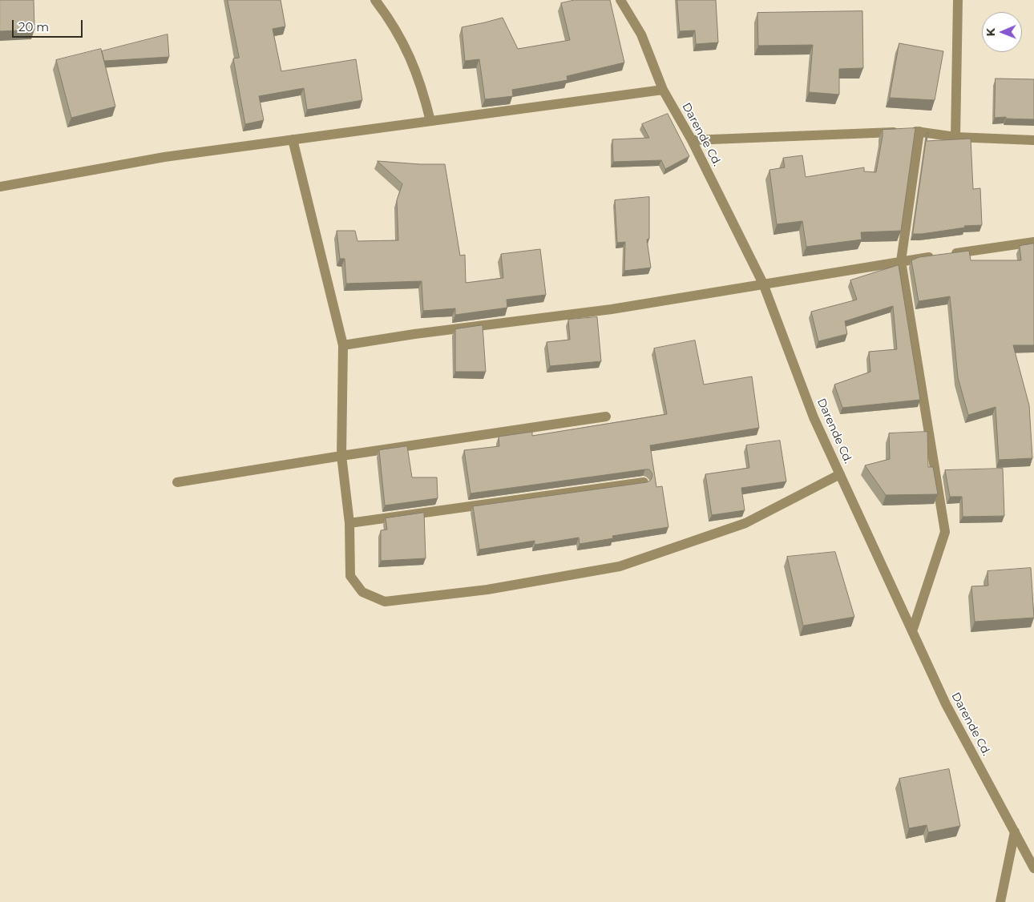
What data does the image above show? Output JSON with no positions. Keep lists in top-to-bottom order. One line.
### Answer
{"streets":{"street":["Darende Cd."]},"scale_bar":"20 m","north":"left"}
